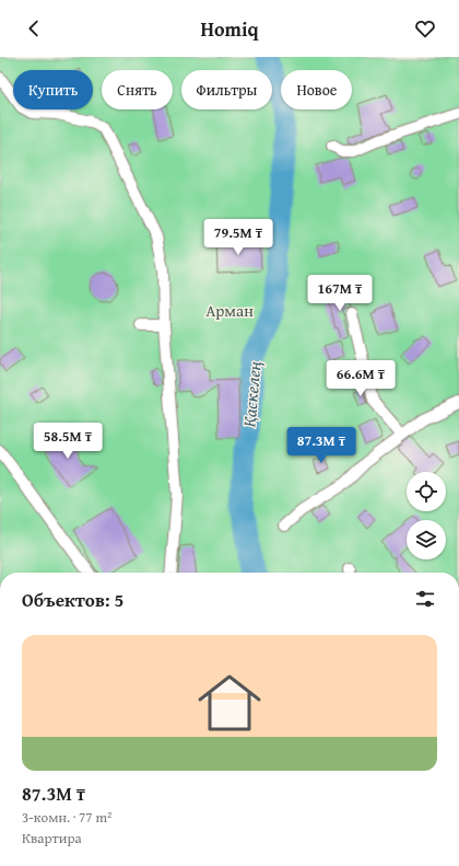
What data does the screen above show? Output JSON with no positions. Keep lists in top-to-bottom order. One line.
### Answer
{"water":["Қаскелең"],"parks":["Арман"],"page":{"header":"Homiq","chip":["Купить","Снять","Фильтры","Новое"],"price":["79.5M ₸","167M ₸","66.6M ₸","58.5M ₸","87.3M ₸"],"heading":"Объектов: 5","list":[{"name":"87.3M ₸","note":"3-комн. · 77 m² · Квартира"}]}}
